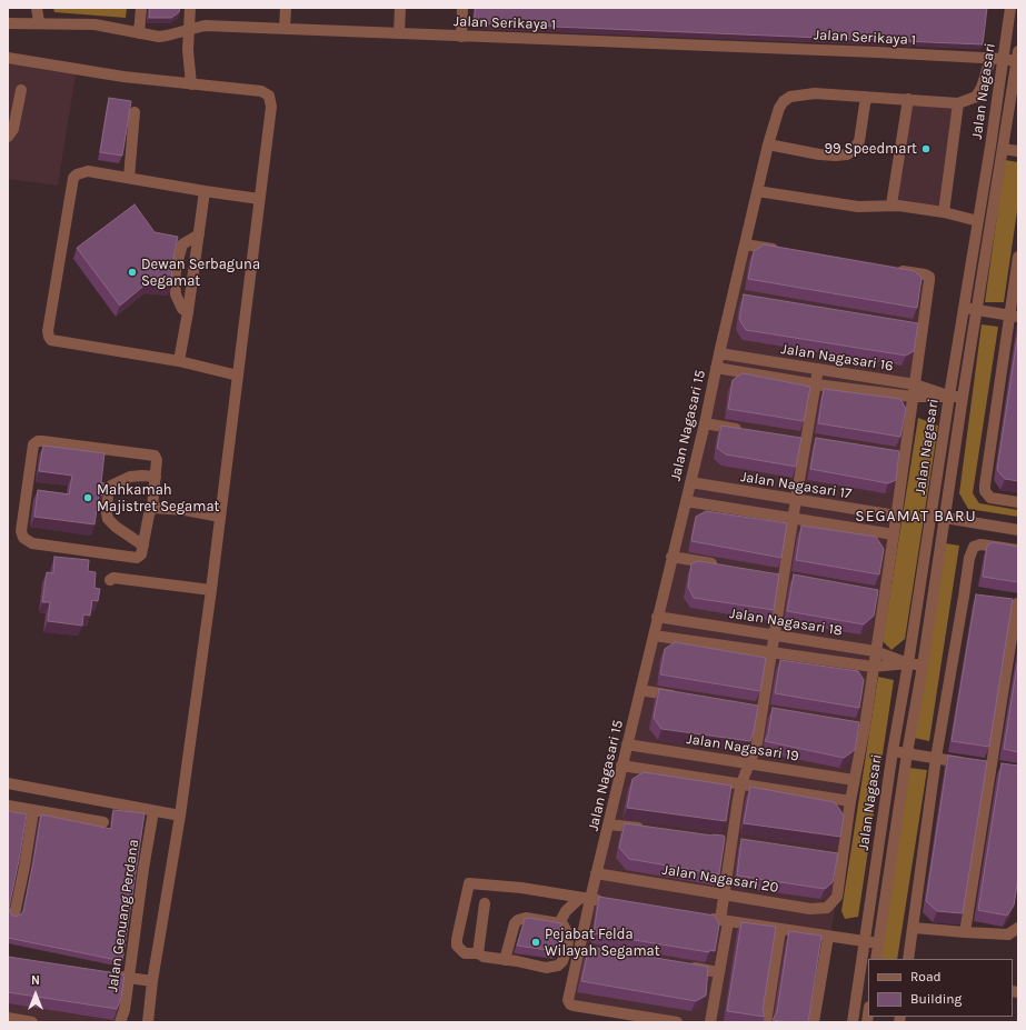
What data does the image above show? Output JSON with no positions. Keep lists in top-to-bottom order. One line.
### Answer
{"streets":{"street":["Jalan Serikaya 1","Jalan Nagasari","Jalan Nagasari 16","Jalan Nagasari 15","Jalan Nagasari 17","Jalan Nagasari 18","Jalan Nagasari 19","Jalan Nagasari 20","Jalan Genuang Perdana"]},"crossings":[["Jalan Serikaya 1","Jalan Nagasari"],["Jalan Nagasari","Jalan Nagasari 16"],["Jalan Nagasari","Jalan Nagasari 18"],["Jalan Nagasari 16","Jalan Nagasari 15"],["Jalan Nagasari 15","Jalan Nagasari 17"],["Jalan Nagasari 15","Jalan Nagasari 18"],["Jalan Nagasari 15","Jalan Nagasari 19"],["Jalan Nagasari 15","Jalan Nagasari 20"]],"districts":["SEGAMAT BARU"],"places":["99 Speedmart","Dewan Serbaguna Segamat","Mahkamah Majistret Segamat","Pejabat Felda Wilayah Segamat"],"legend":["Road","Building"],"north":"top"}
